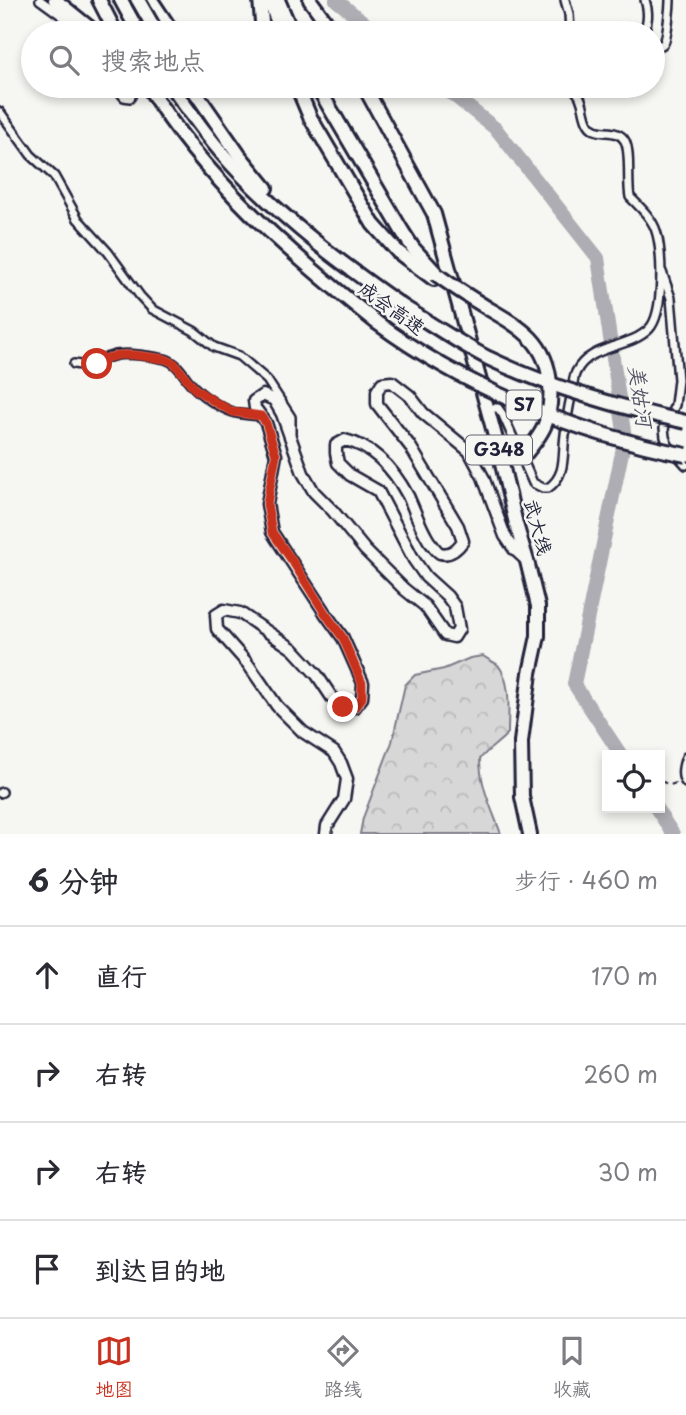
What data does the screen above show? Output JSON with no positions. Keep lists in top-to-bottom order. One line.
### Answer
{"streets":{"highway":["成会高速","S7","G348","武大线"]},"water":["美姑河"],"page":{"search":"搜索地点","heading":["6 分钟","步行 · 460 m"],"list":[["直行","170 m"],["右转","260 m"],["右转","30 m"],"到达目的地"],"nav":["地图","路线","收藏"]}}
